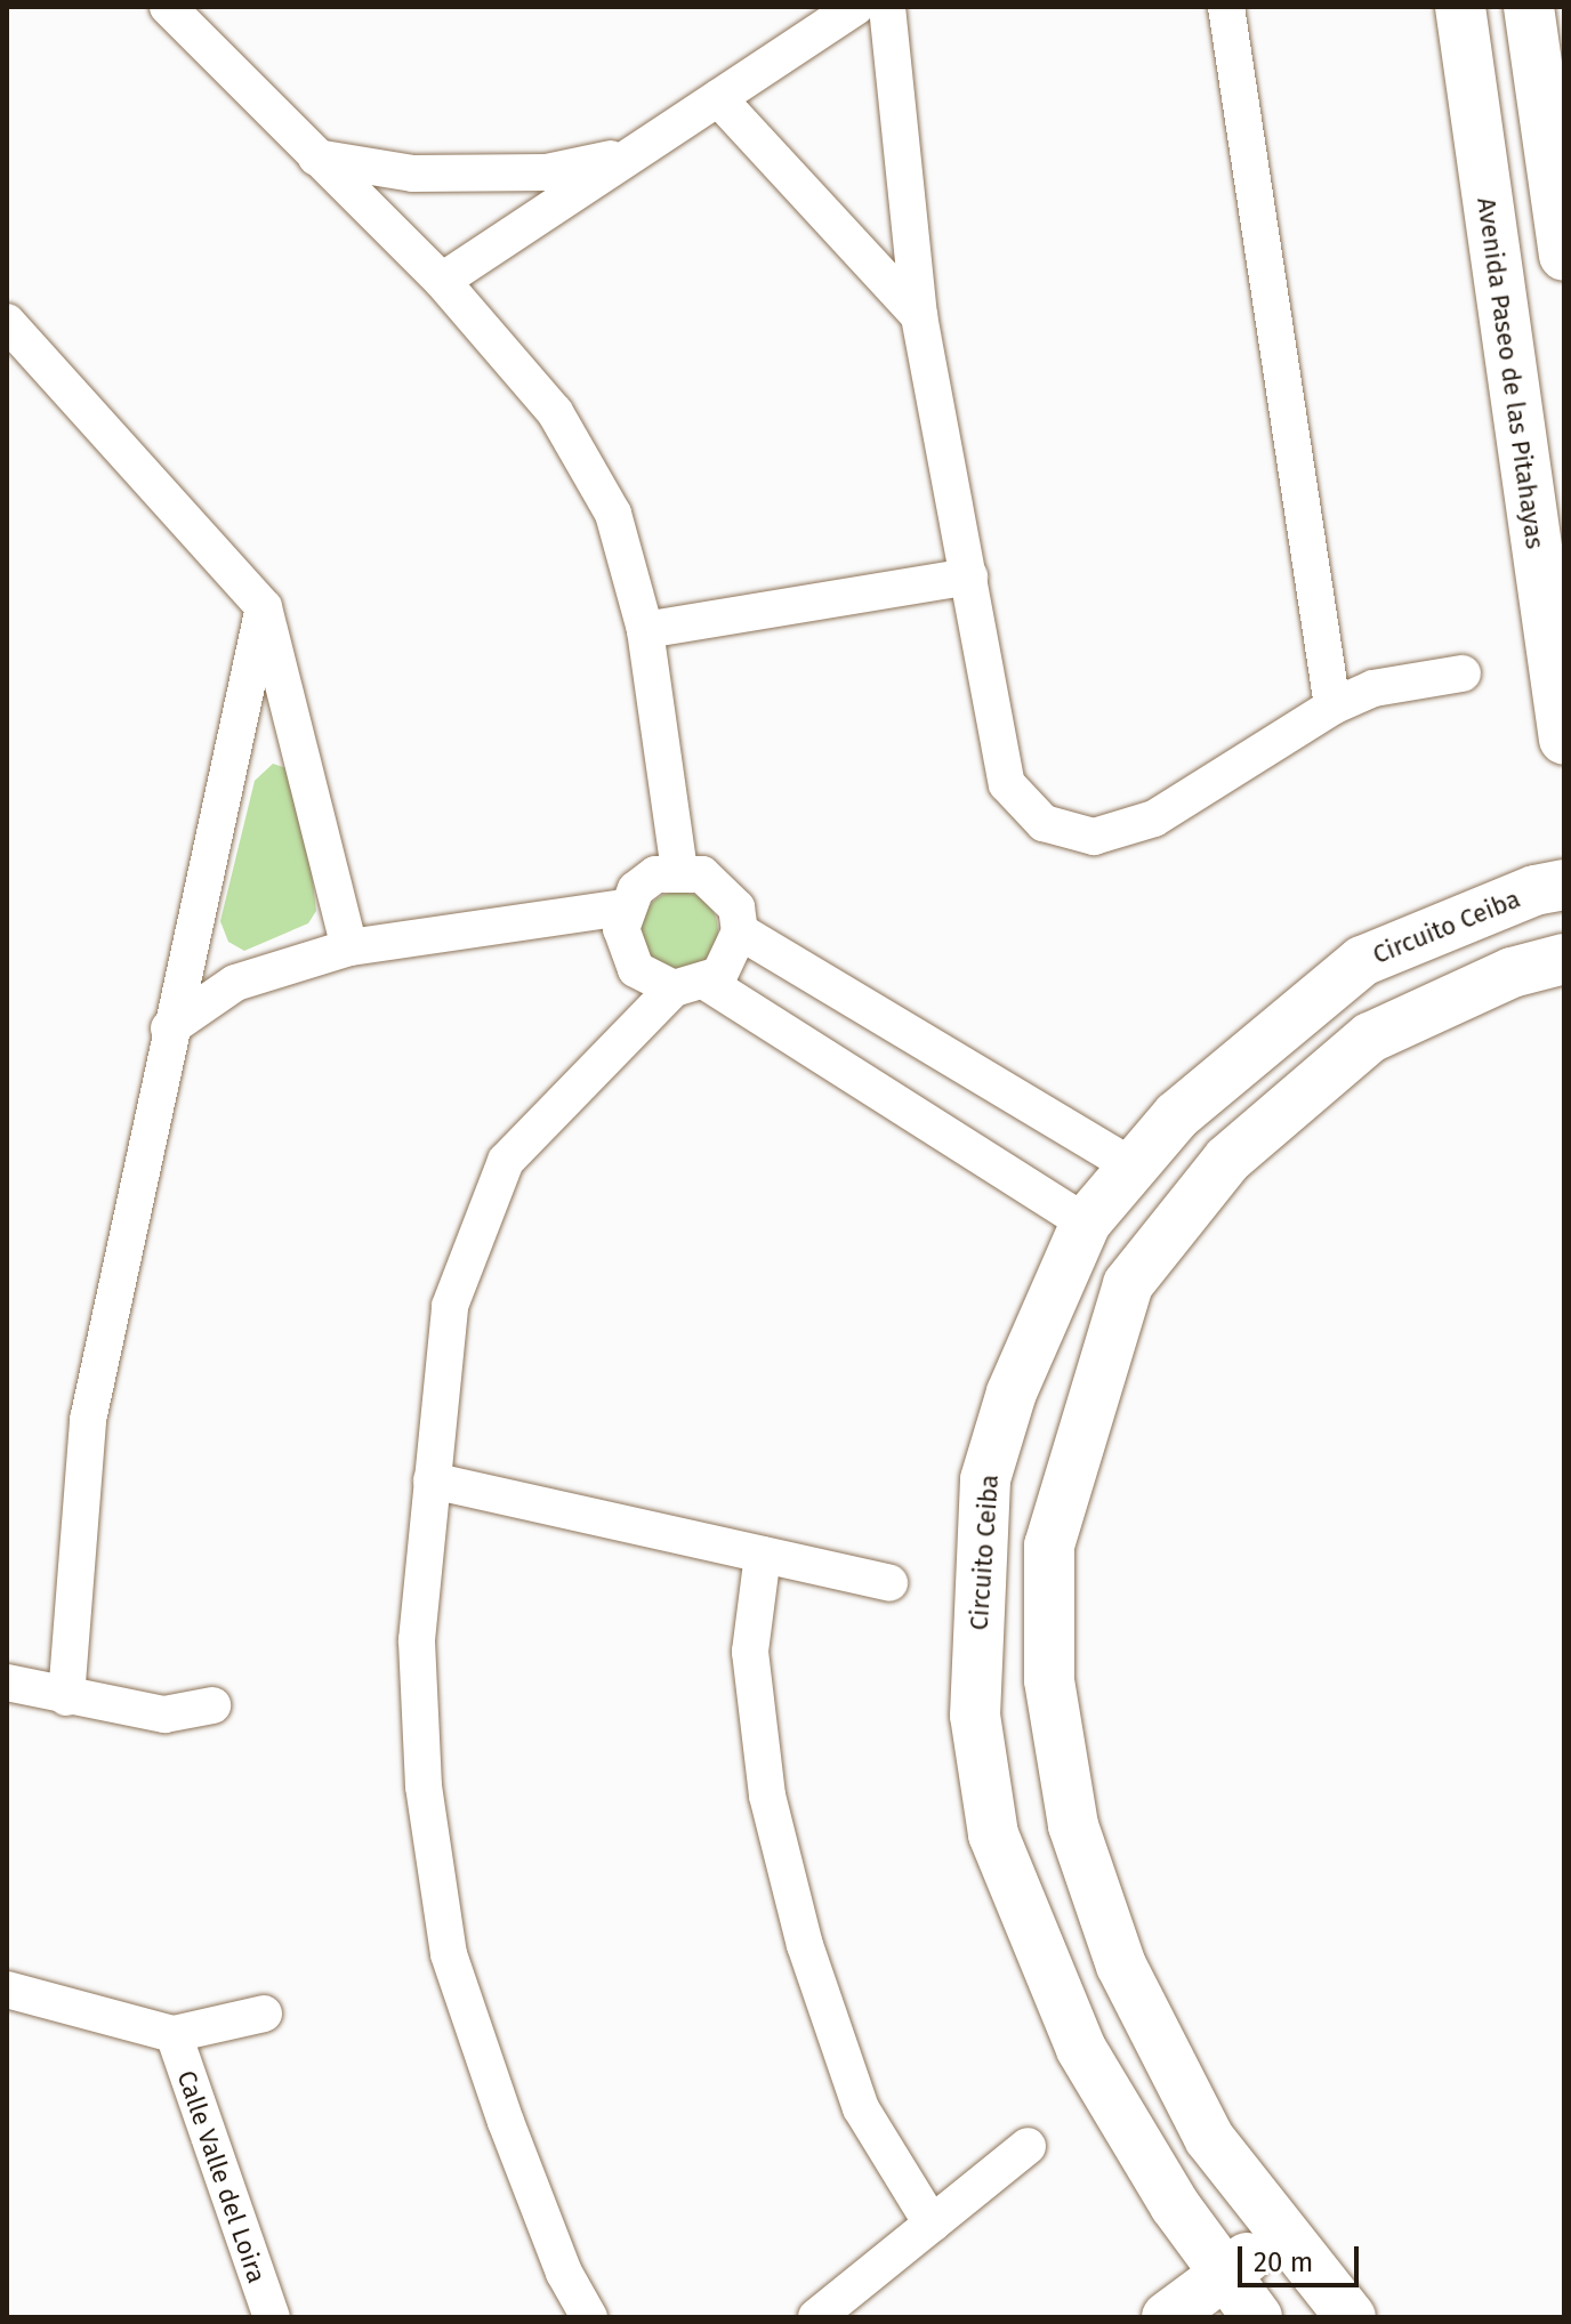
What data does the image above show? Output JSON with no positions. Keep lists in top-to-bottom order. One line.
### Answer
{"streets":{"street":["Avenida Paseo de las Pitahayas","Circuito Ceiba","Calle Valle del Loira"]},"scale_bar":"20 m"}
